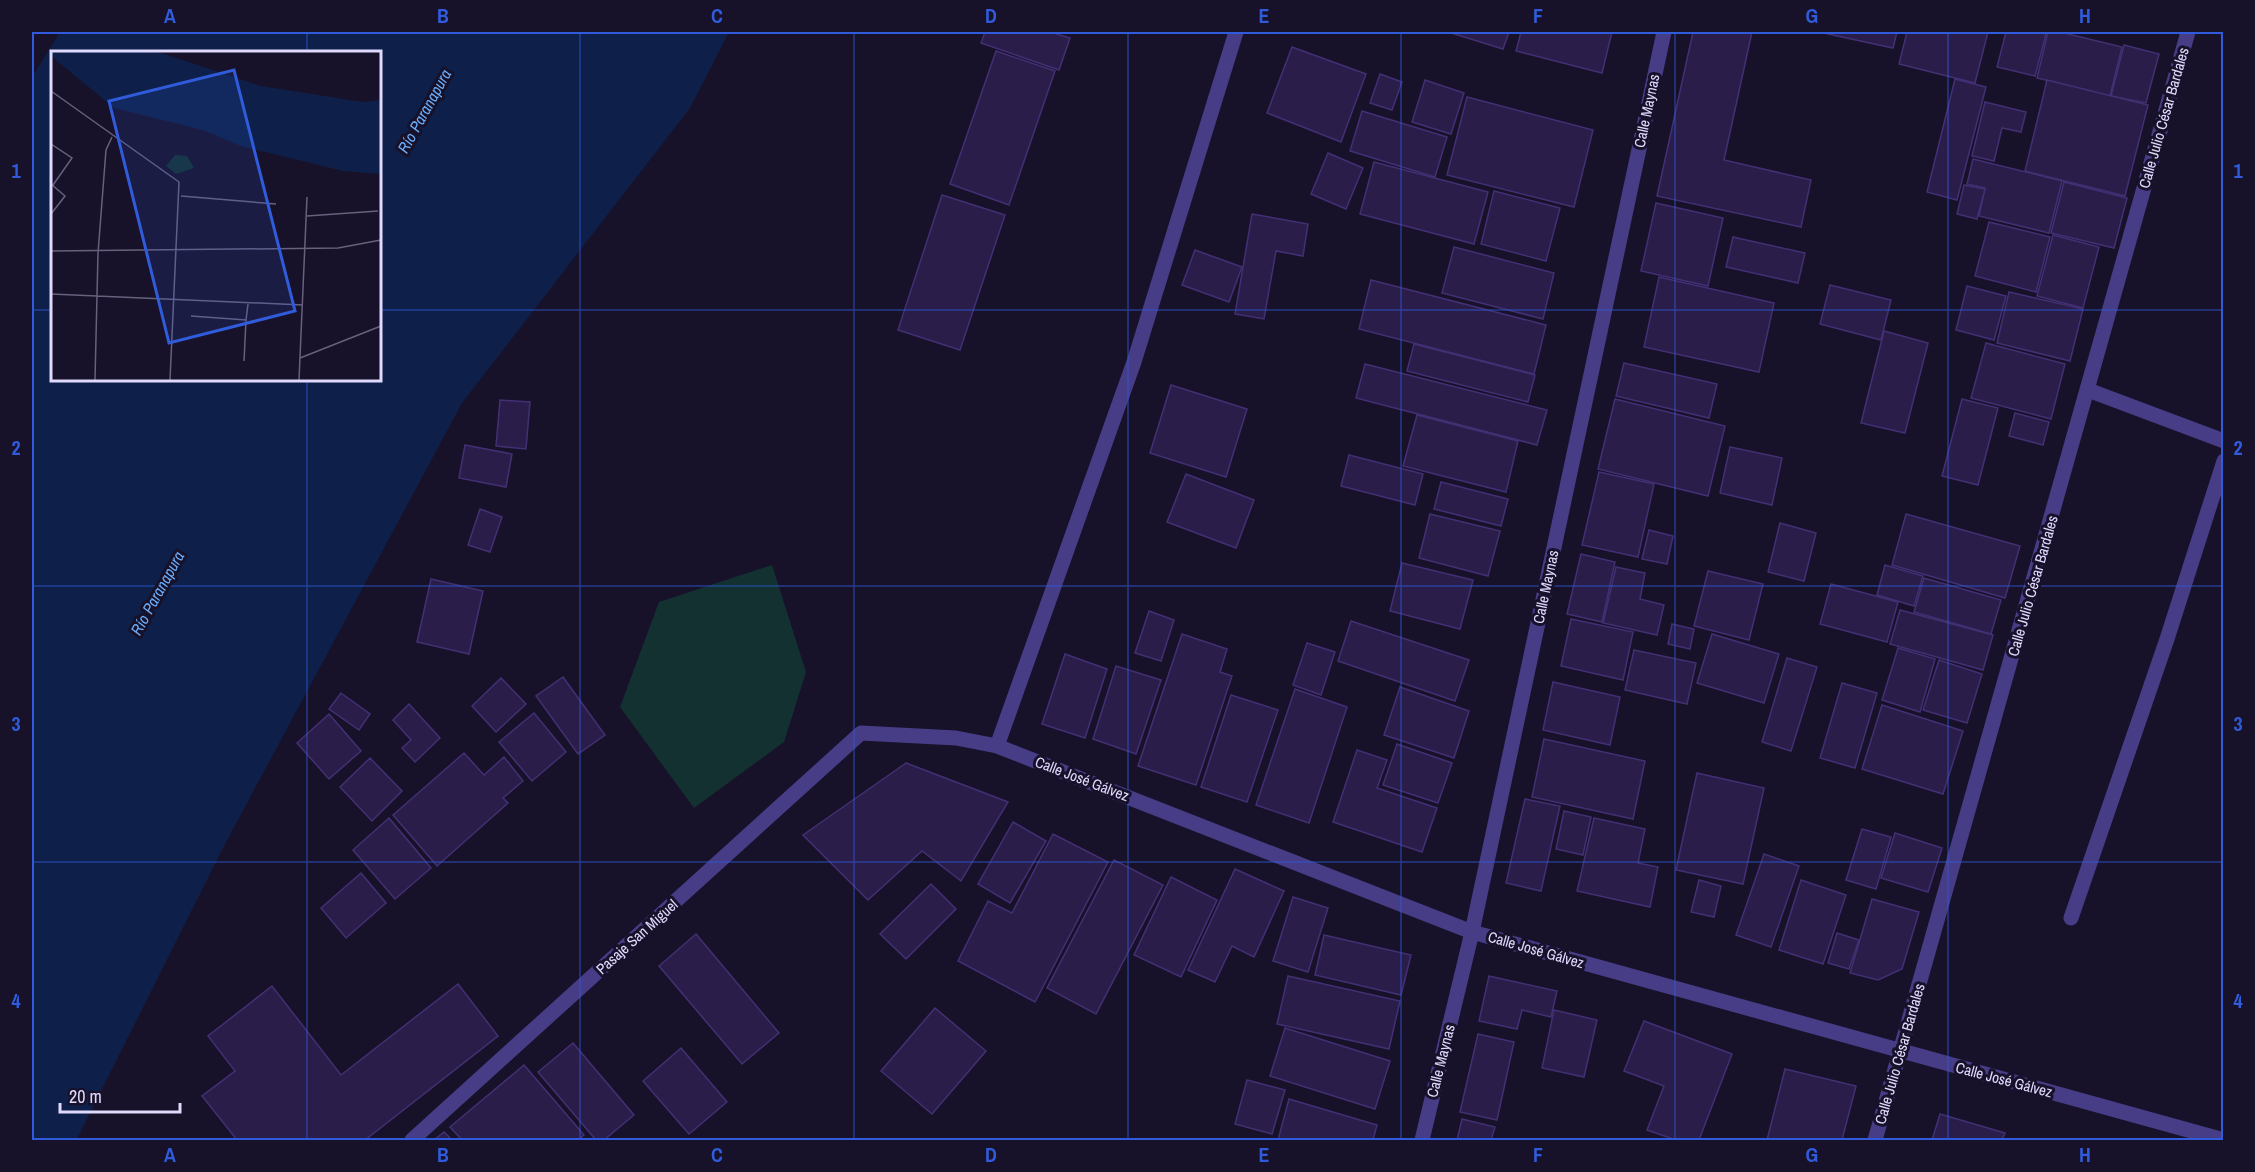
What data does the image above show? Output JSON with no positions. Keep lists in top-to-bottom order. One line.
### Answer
{"streets":{"street":["Calle Maynas","Calle Julio César Bardales","Calle José Gálvez","Pasaje San Miguel"]},"crossings":[["Calle Maynas","Calle José Gálvez"],["Calle Julio César Bardales","Calle José Gálvez"],["Calle José Gálvez","Pasaje San Miguel"]],"water":["Río Paranapura"],"scale_bar":"20 m","grid":{"columns":["A","B","C","D","E","F","G","H"],"rows":["1","2","3","4"]}}
